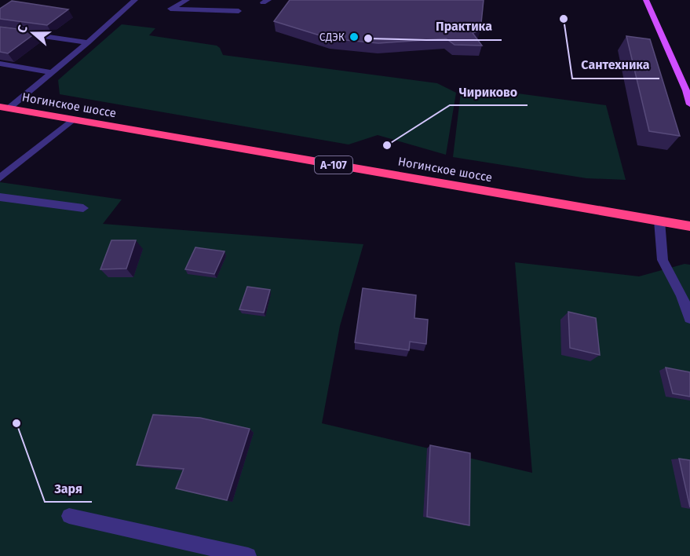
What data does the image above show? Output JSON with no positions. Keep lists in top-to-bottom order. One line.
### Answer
{"streets":{"highway":["Ногинское шоссе","А-107"]},"places":["Сантехника","СДЭК","Практика","Чириково","Заря"],"north":"left"}
